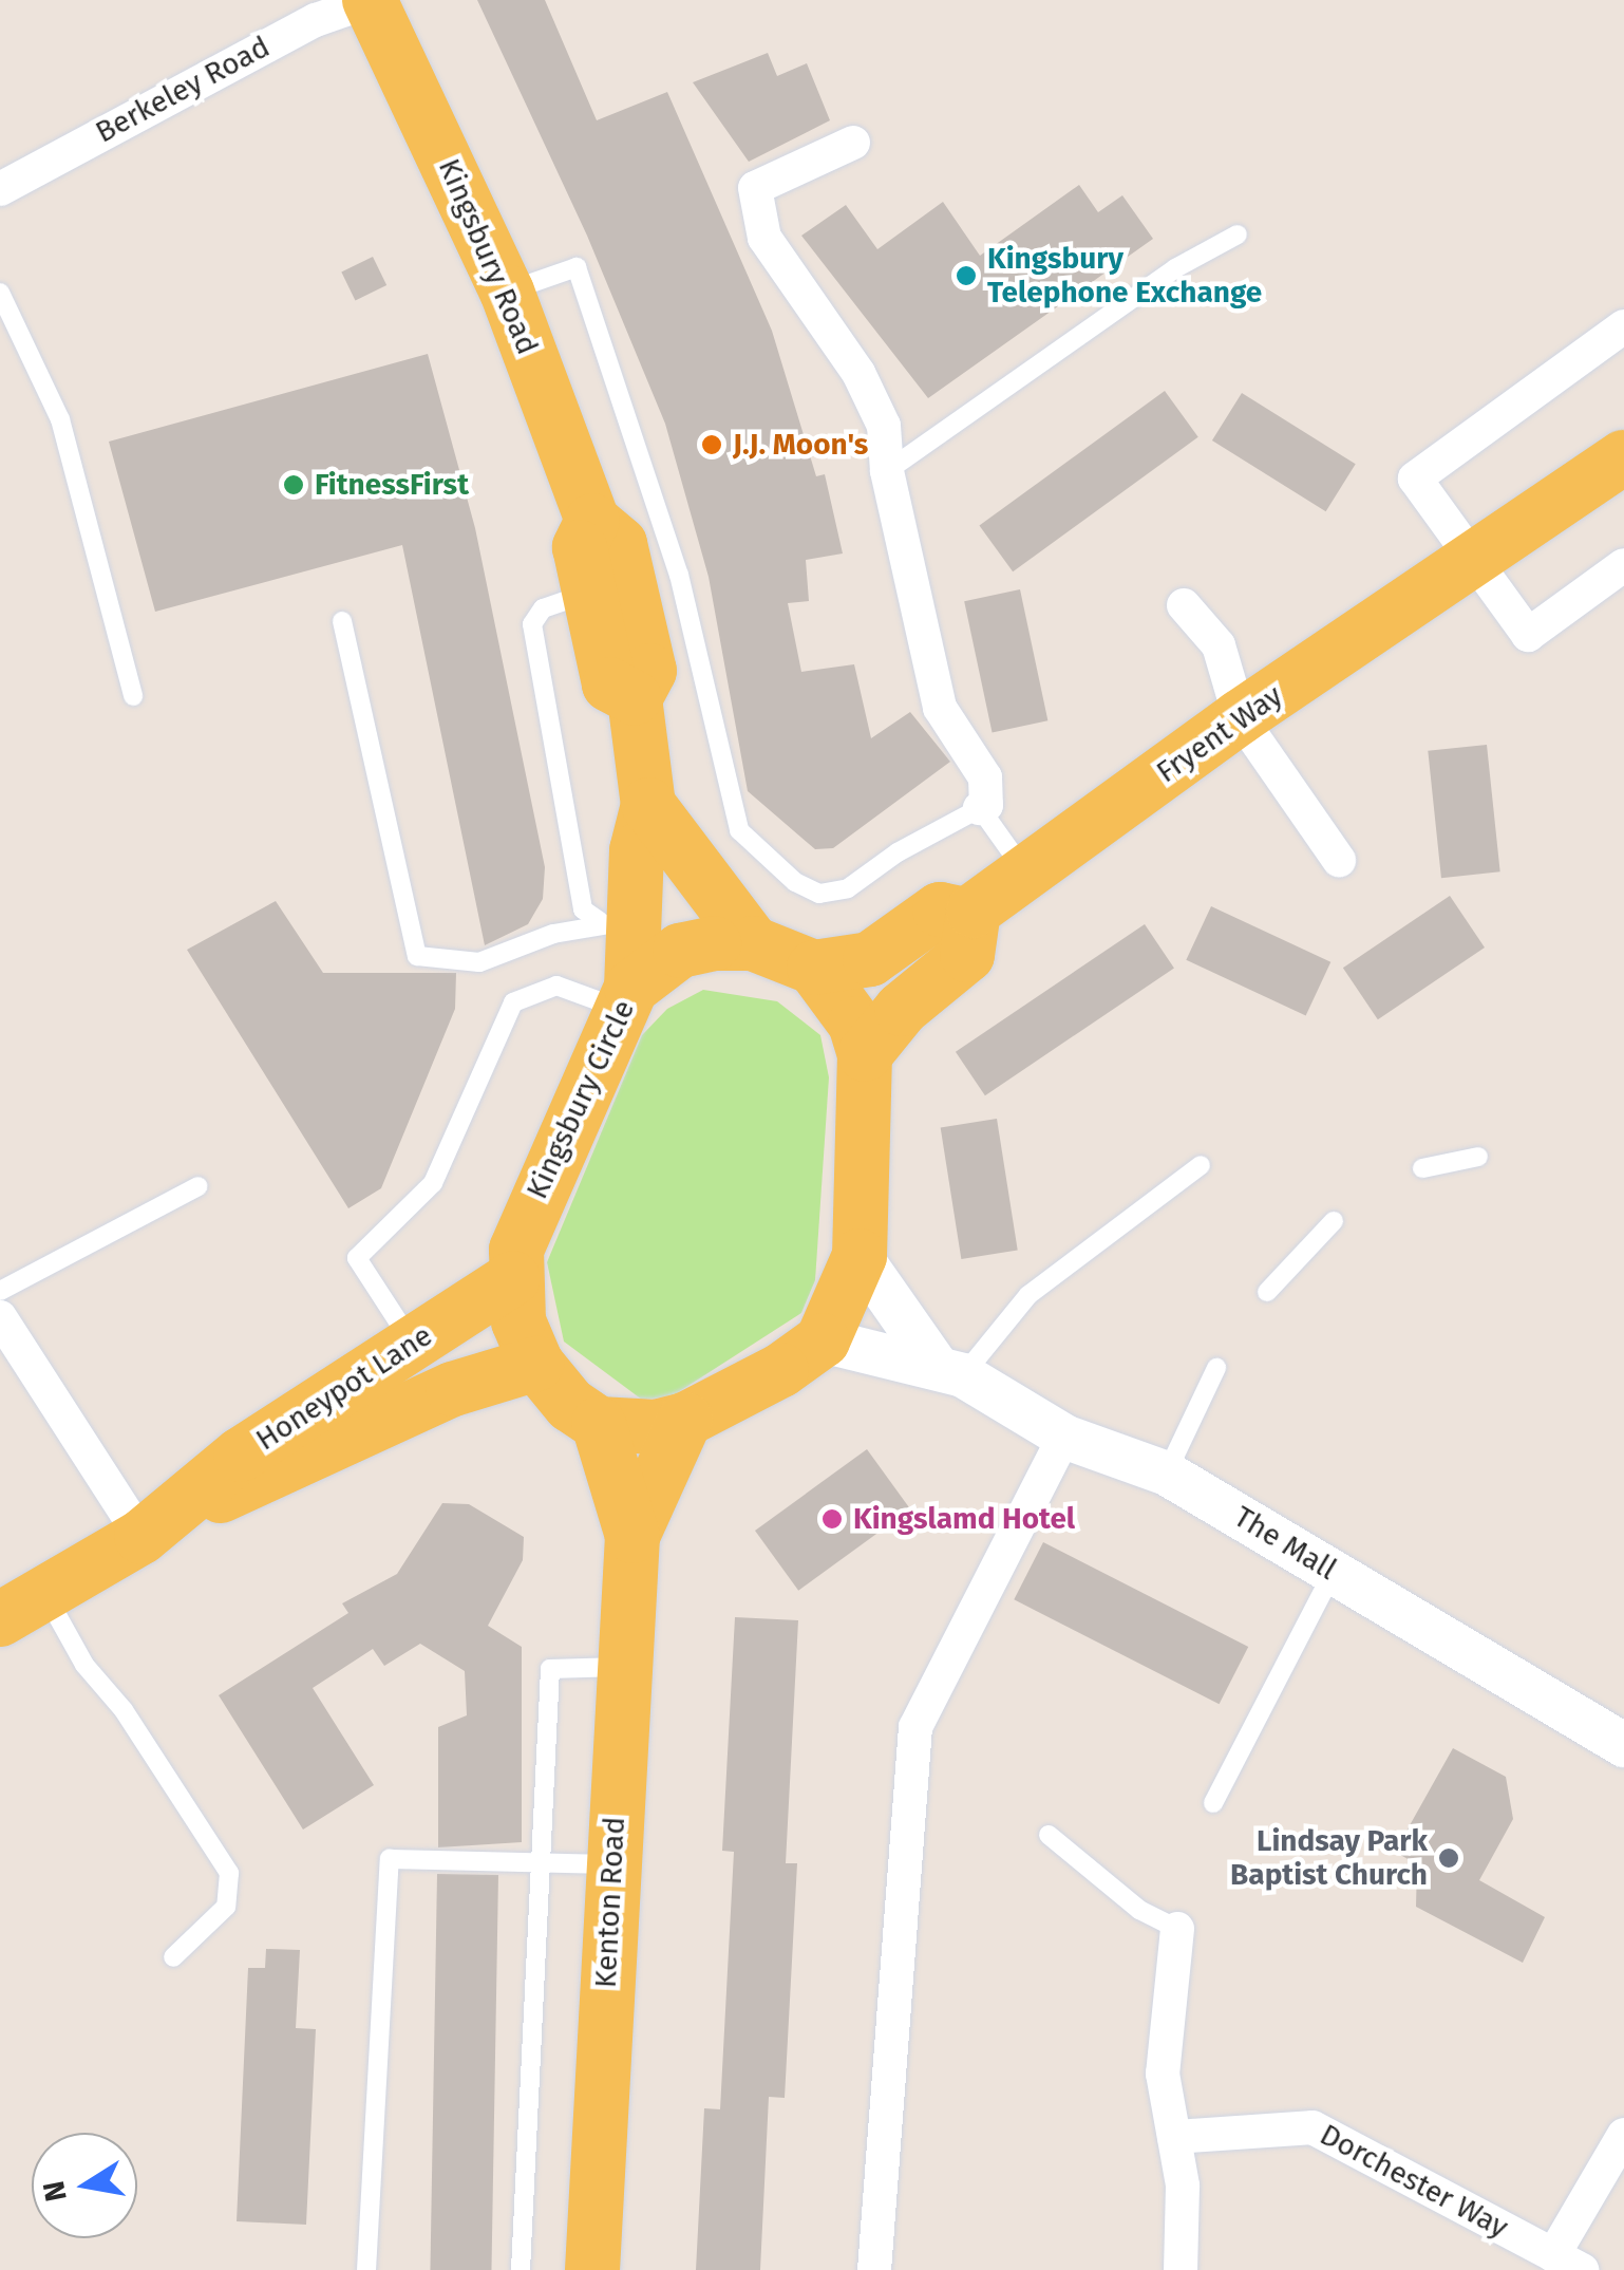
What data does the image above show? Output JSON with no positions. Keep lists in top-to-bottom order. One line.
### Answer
{"streets":{"main road":["Kingsbury Road","Fryent Way","Kingsbury Circle","Honeypot Lane","Kenton Road"],"street":["Berkeley Road","The Mall","Dorchester Way"]},"crossings":[["Berkeley Road","Kingsbury Road"],["Kingsbury Road","Kingsbury Circle"],["Fryent Way","Kingsbury Circle"],["Kingsbury Circle","Honeypot Lane"],["Kingsbury Circle","Kenton Road"]],"places":["Kingsbury Telephone Exchange","J.J. Moon's","FitnessFirst","Kingslamd Hotel","Lindsay Park Baptist Church"],"north":"left"}
